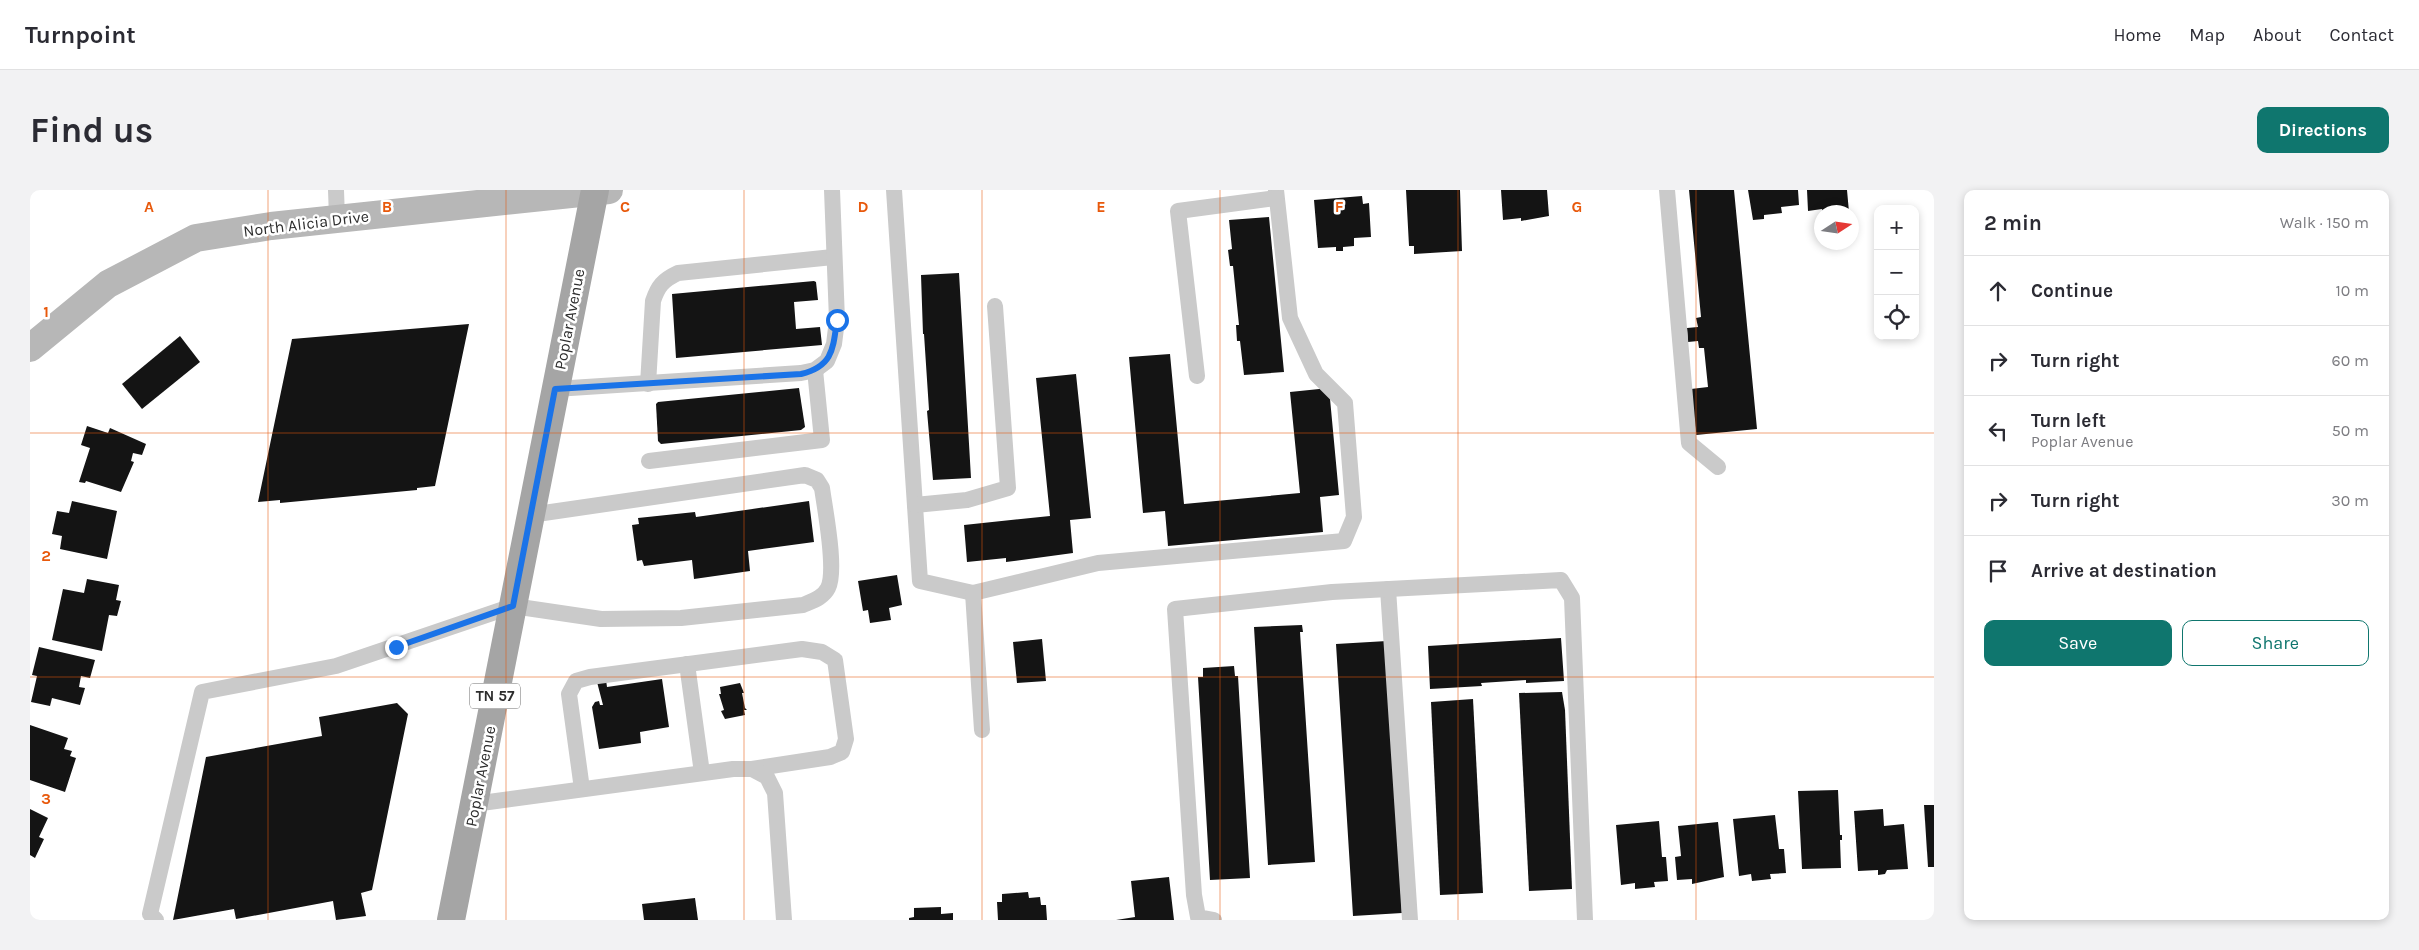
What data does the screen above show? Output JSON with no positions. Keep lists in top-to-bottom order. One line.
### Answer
{"streets":{"main road":["North Alicia Drive","Poplar Avenue","TN 57"]},"crossings":[["North Alicia Drive","Poplar Avenue"]],"north":"right","page":{"header":"Turnpoint","nav":["Home","Map","About","Contact"],"buttons":["Directions",["Save","Share"]],"title":"Find us","heading":["2 min","Walk · 150 m"],"map_buttons":["+","−"],"list":[["Continue","10 m"],["Turn right","60 m"],["Turn left","Poplar Avenue","50 m"],["Turn right","30 m"],"Arrive at destination"]},"grid":{"columns":["A","B","C","D","E","F","G"],"rows":["1","2","3"]}}
